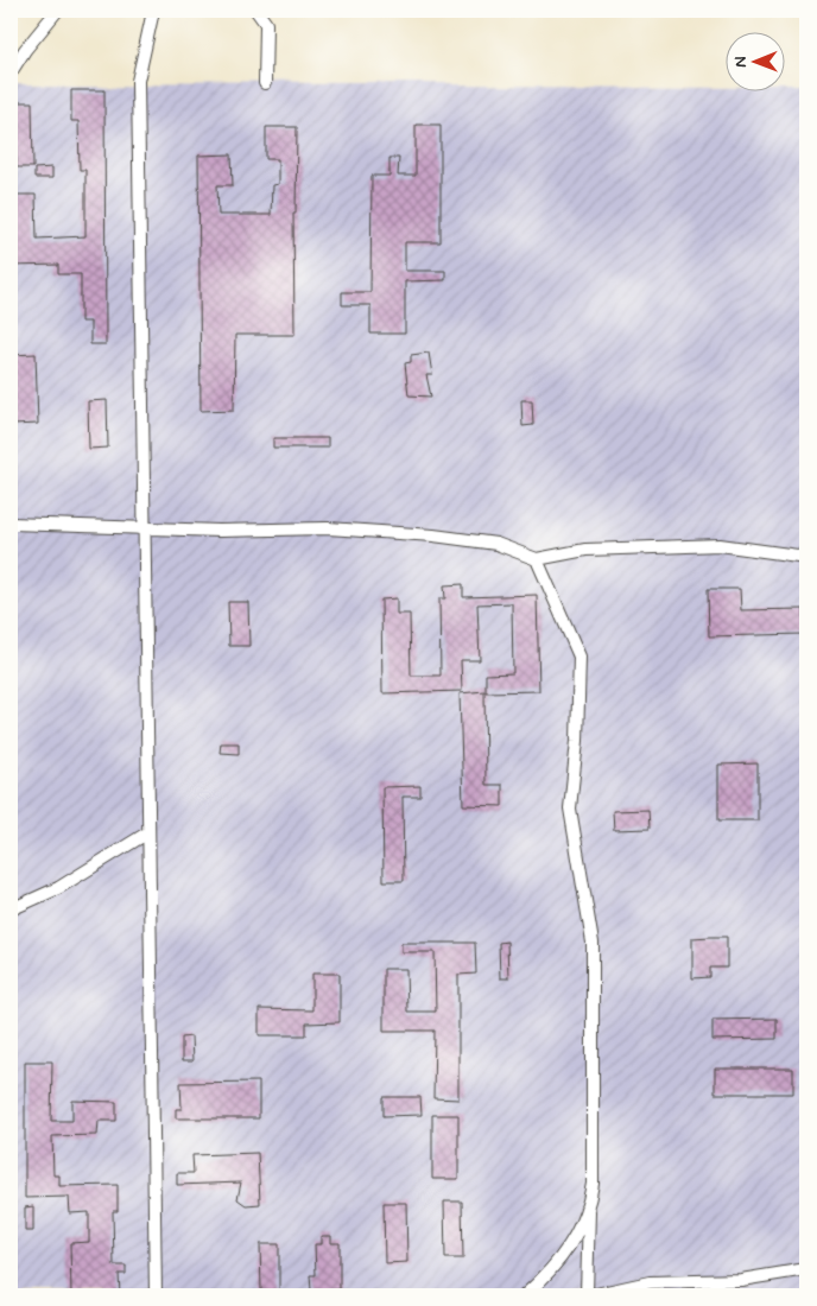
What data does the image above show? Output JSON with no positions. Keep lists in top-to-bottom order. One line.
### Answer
{"north":"left"}
